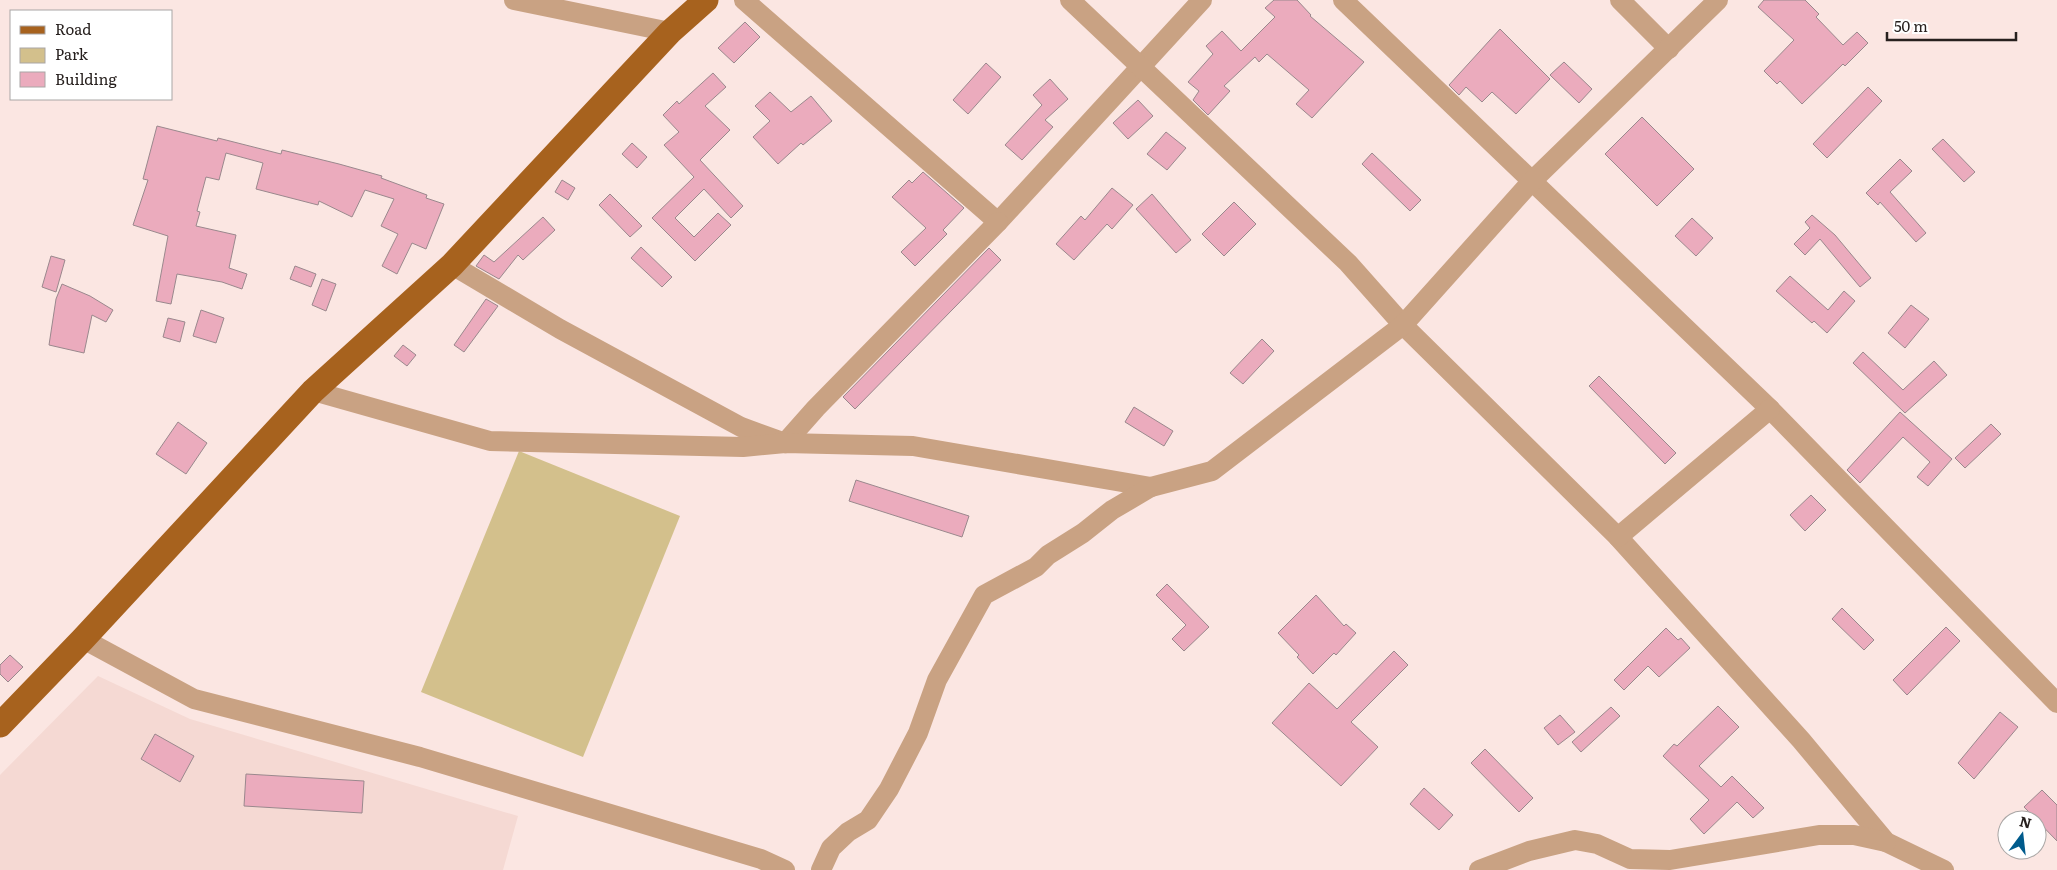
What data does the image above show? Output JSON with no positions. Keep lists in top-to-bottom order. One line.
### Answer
{"legend":["Road","Park","Building"],"scale_bar":"50 m","north":"top"}
